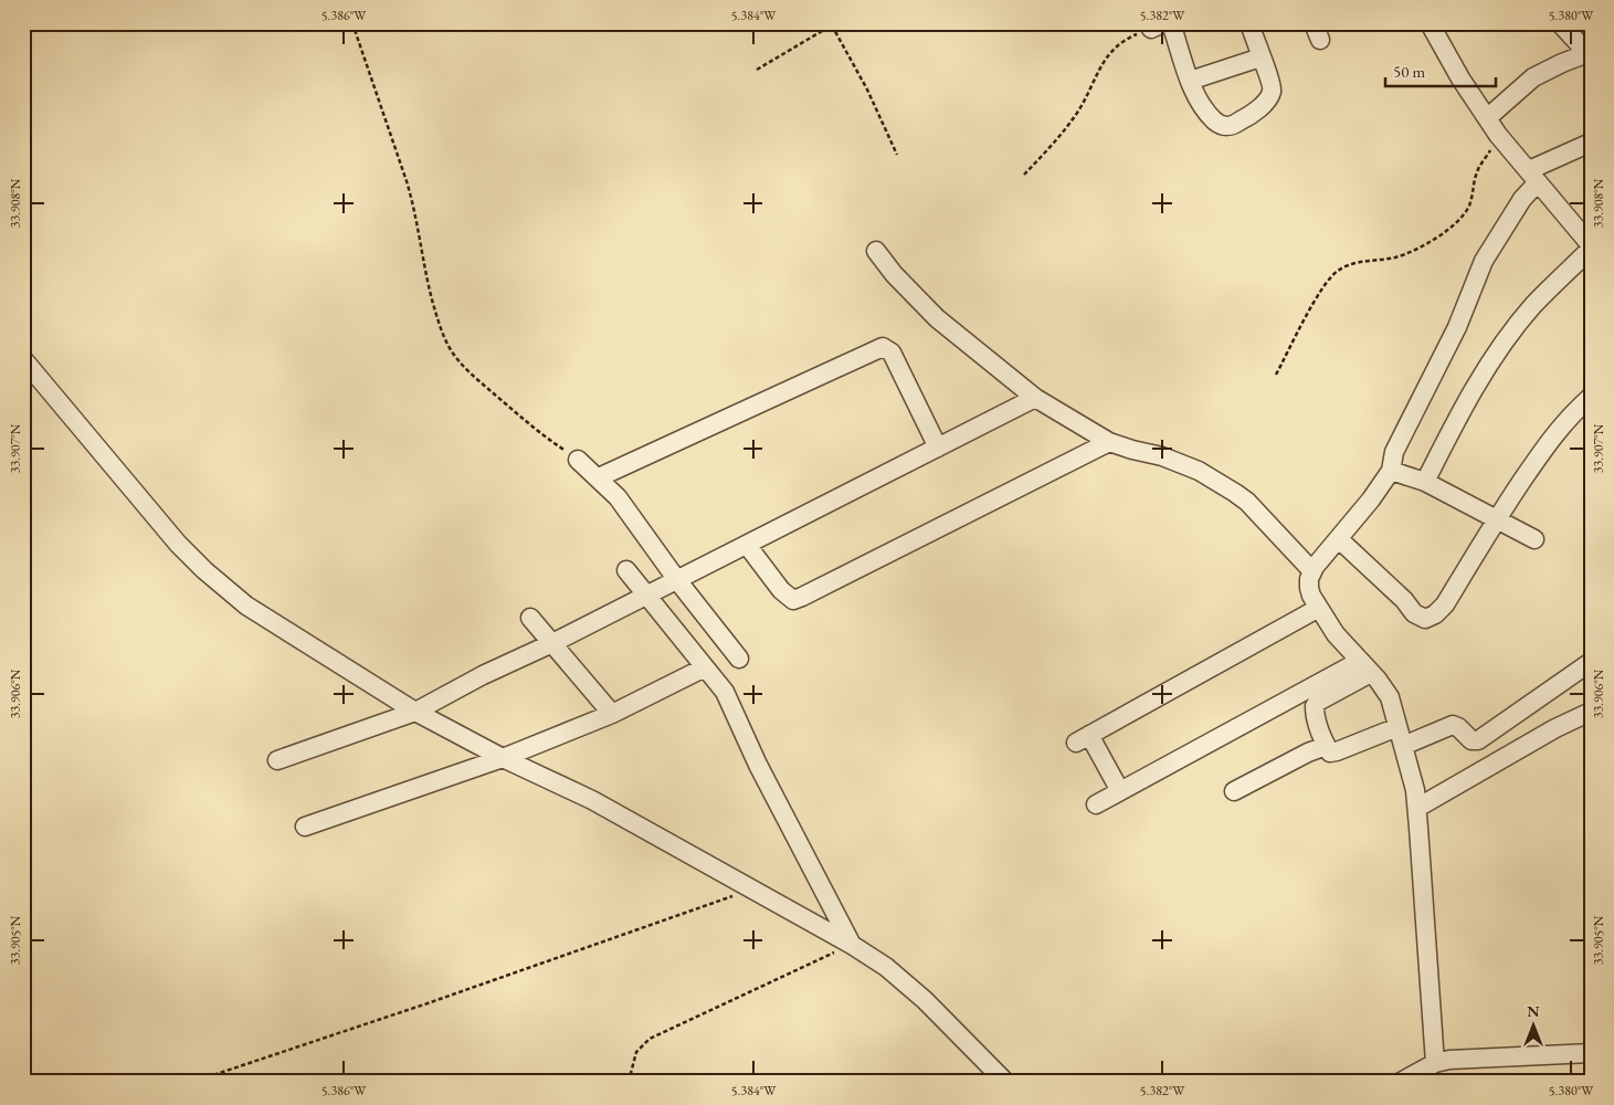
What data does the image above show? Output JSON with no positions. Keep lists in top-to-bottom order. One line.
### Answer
{"scale_bar":"50 m","north":"top","coordinates":["5.386°W","5.384°W","5.382°W","5.380°W","33.908°N","33.907°N","33.906°N","33.905°N"]}
